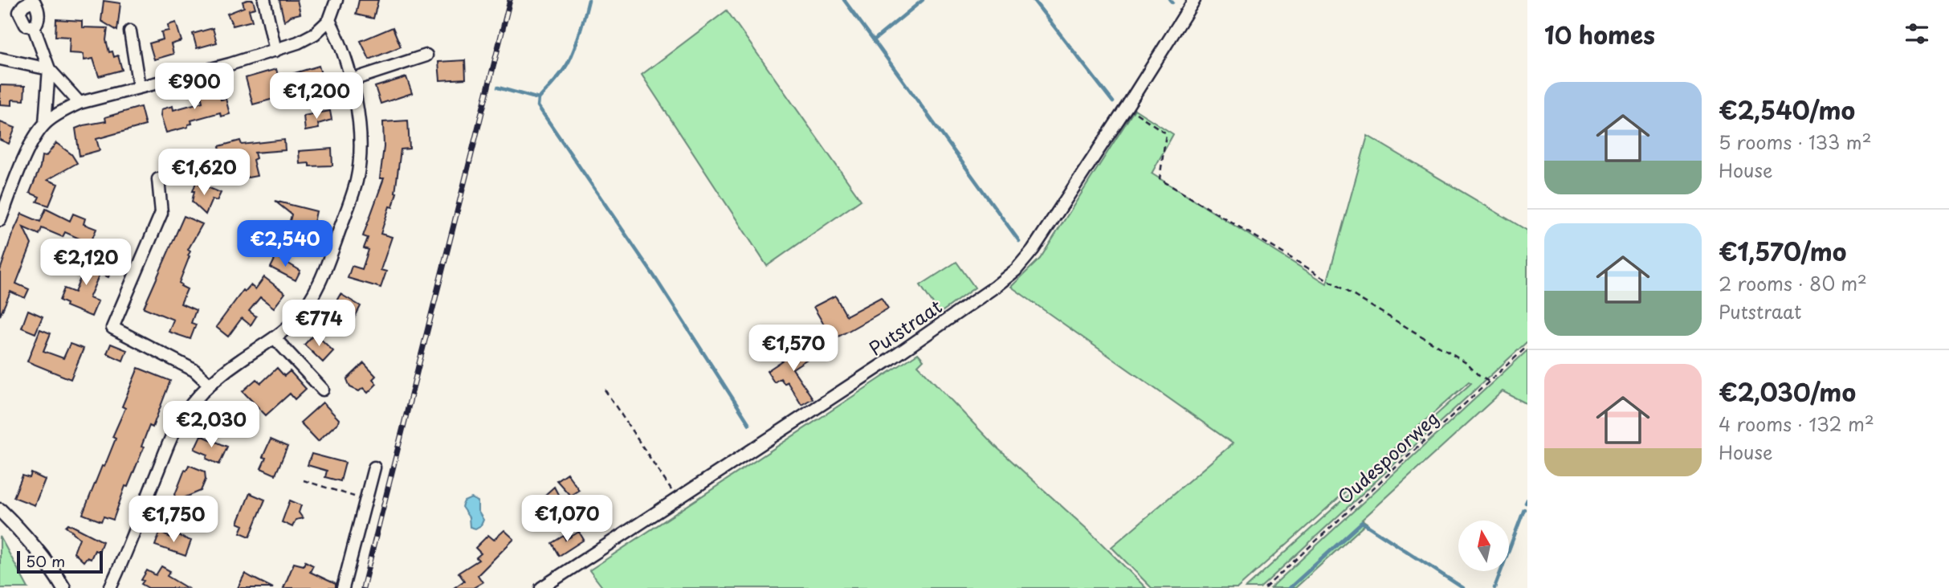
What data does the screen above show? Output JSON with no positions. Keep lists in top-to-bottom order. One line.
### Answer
{"streets":{"street":["Putstraat"],"path":["Oudespoorweg"]},"scale_bar":"50 m","north":"top","page":{"heading":"10 homes","price":["€900","€1,200","€1,620","€2,540","€2,120","€774","€1,570","€2,030","€1,070","€1,750"],"list":[{"name":"€2,540/mo","note":"5 rooms · 133 m² · House"},{"name":"€1,570/mo","note":"2 rooms · 80 m² · Putstraat"},{"name":"€2,030/mo","note":"4 rooms · 132 m² · House"}],"scale":"50 m"}}
